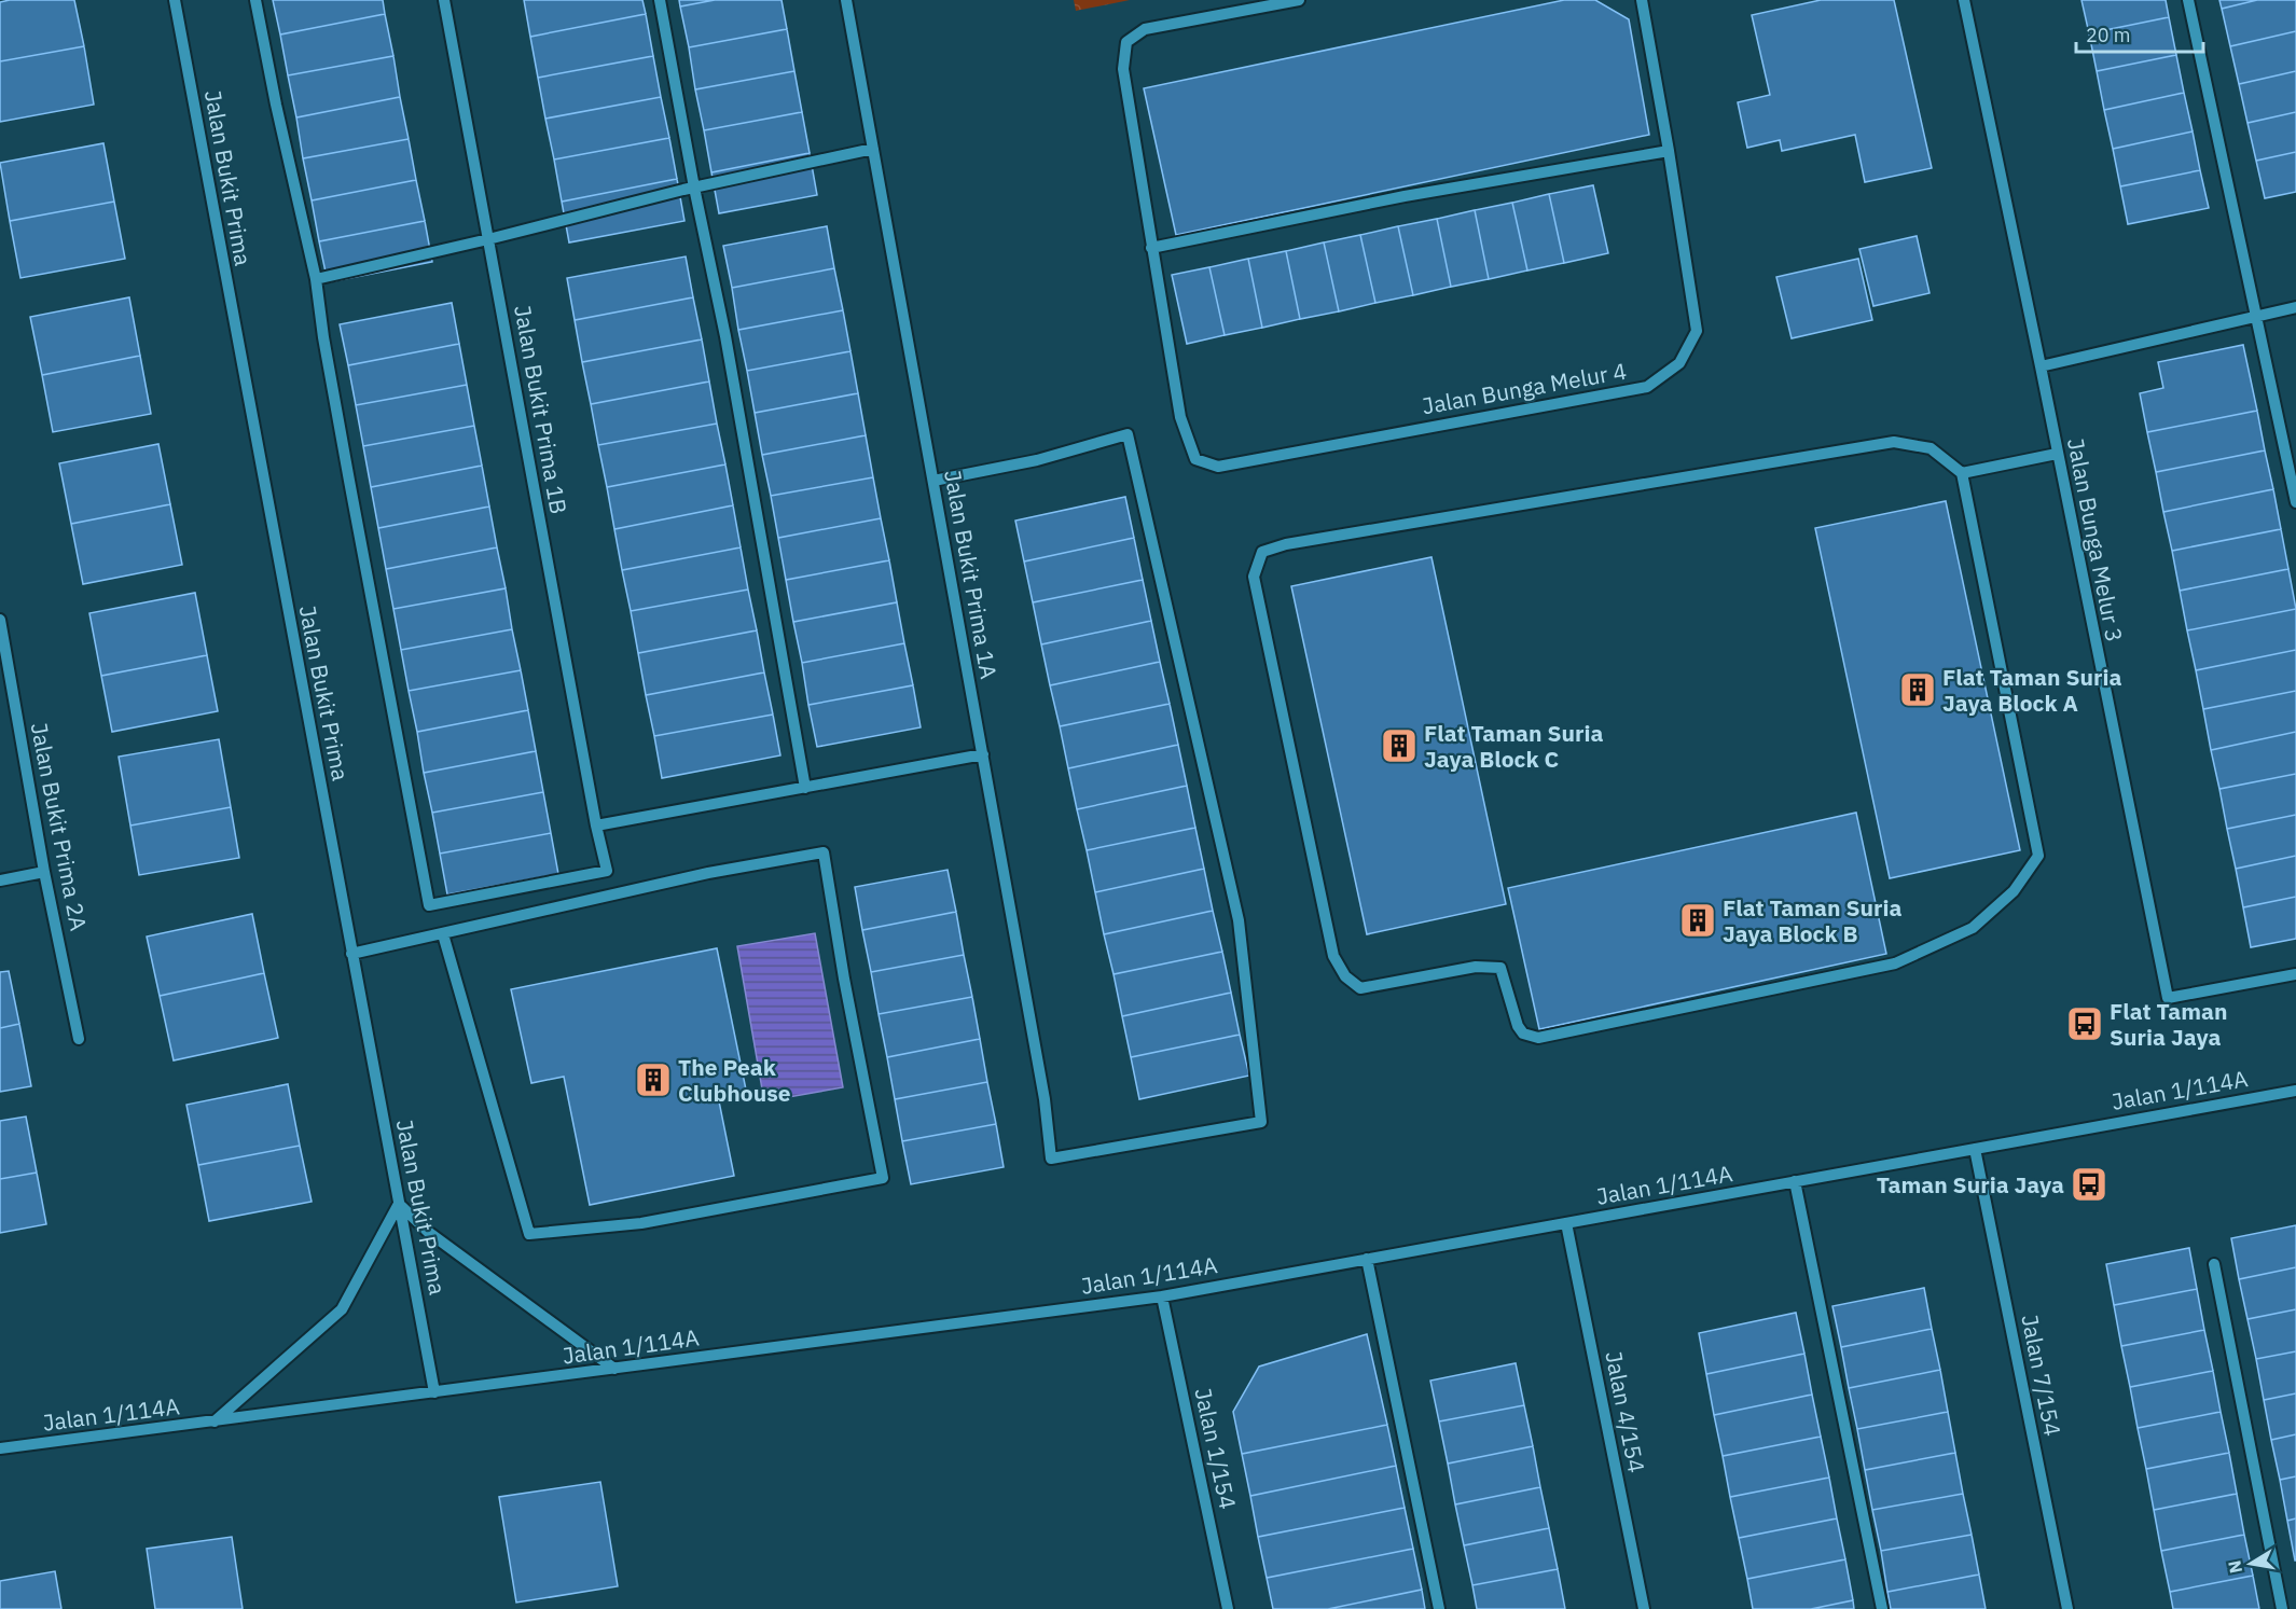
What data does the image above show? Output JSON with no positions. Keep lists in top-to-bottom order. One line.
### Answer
{"streets":{"street":["Jalan Bukit Prima","Jalan Bunga Melur 4","Jalan Bukit Prima 1B","Jalan Bunga Melur 3","Jalan Bukit Prima 1A","Jalan Bukit Prima 2A","Jalan 1/114A","Jalan 7/154","Jalan 4/154","Jalan 1/154"]},"crossings":[["Jalan Bukit Prima","Jalan 1/114A"],["Jalan 1/114A","Jalan 7/154"],["Jalan 1/114A","Jalan 4/154"],["Jalan 1/114A","Jalan 1/154"]],"places":{"building":["Flat Taman Suria Jaya Block A","Flat Taman Suria Jaya Block C","Flat Taman Suria Jaya Block B","The Peak Clubhouse"],"bus stop":["Flat Taman Suria Jaya","Taman Suria Jaya"]},"scale_bar":"20 m","north":"left"}
